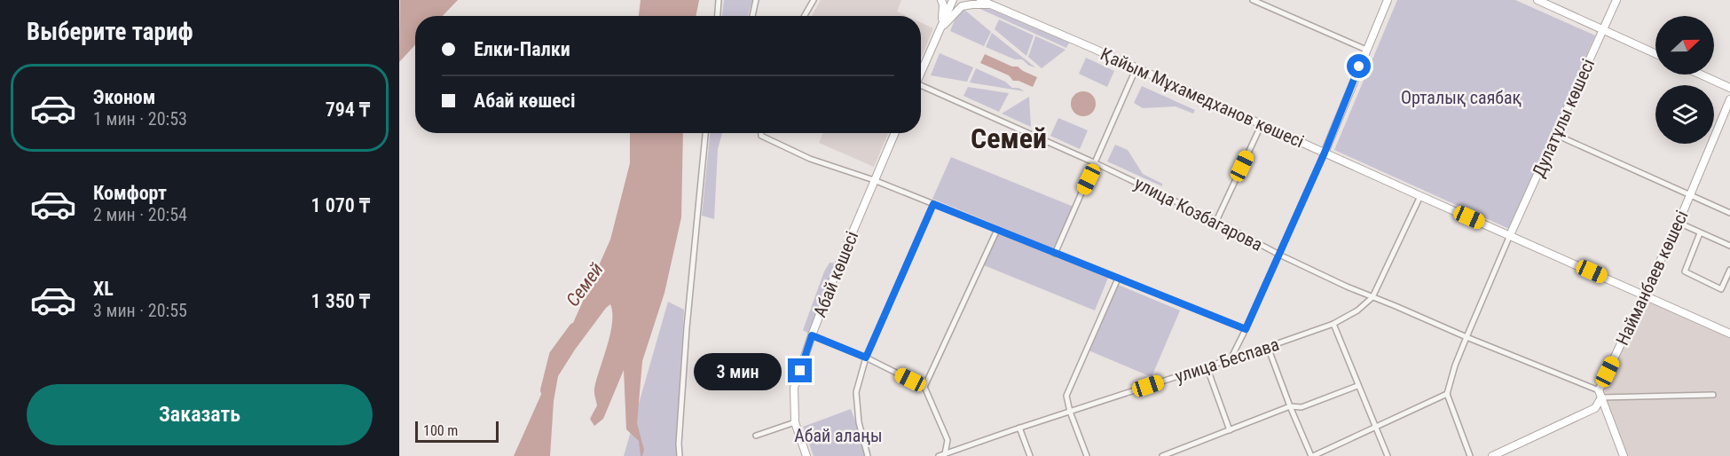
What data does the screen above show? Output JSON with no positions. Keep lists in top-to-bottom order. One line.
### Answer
{"streets":{"street":["Қайым Мұхамедханов көшесі","Дулатұлы көшесі","улица Козбагарова","Абай көшесі","Найманбаев көшесі","улица Беспава"]},"crossings":[["Қайым Мұхамедханов көшесі","Дулатұлы көшесі"],["Қайым Мұхамедханов көшесі","Найманбаев көшесі"],["Қайым Мұхамедханов көшесі","улица Беспава"],["улица Козбагарова","Найманбаев көшесі"],["улица Козбагарова","улица Беспава"]],"districts":["Семей"],"water":["Семей"],"parks":["Орталық саябақ","Абай алаңы"],"scale_bar":"100 m","north":"right","page":{"heading":"Выберите тариф","banner":["Елки-Палки","Абай көшесі"],"list":[{"name":"Эконом","note":"1 мин · 20:53","value":"794 ₸"},{"name":"Комфорт","note":"2 мин · 20:54","value":"1 070 ₸"},{"name":"XL","note":"3 мин · 20:55","value":"1 350 ₸"}],"bubble":"3 мин","buttons":"Заказать","scale":"100 m"}}
